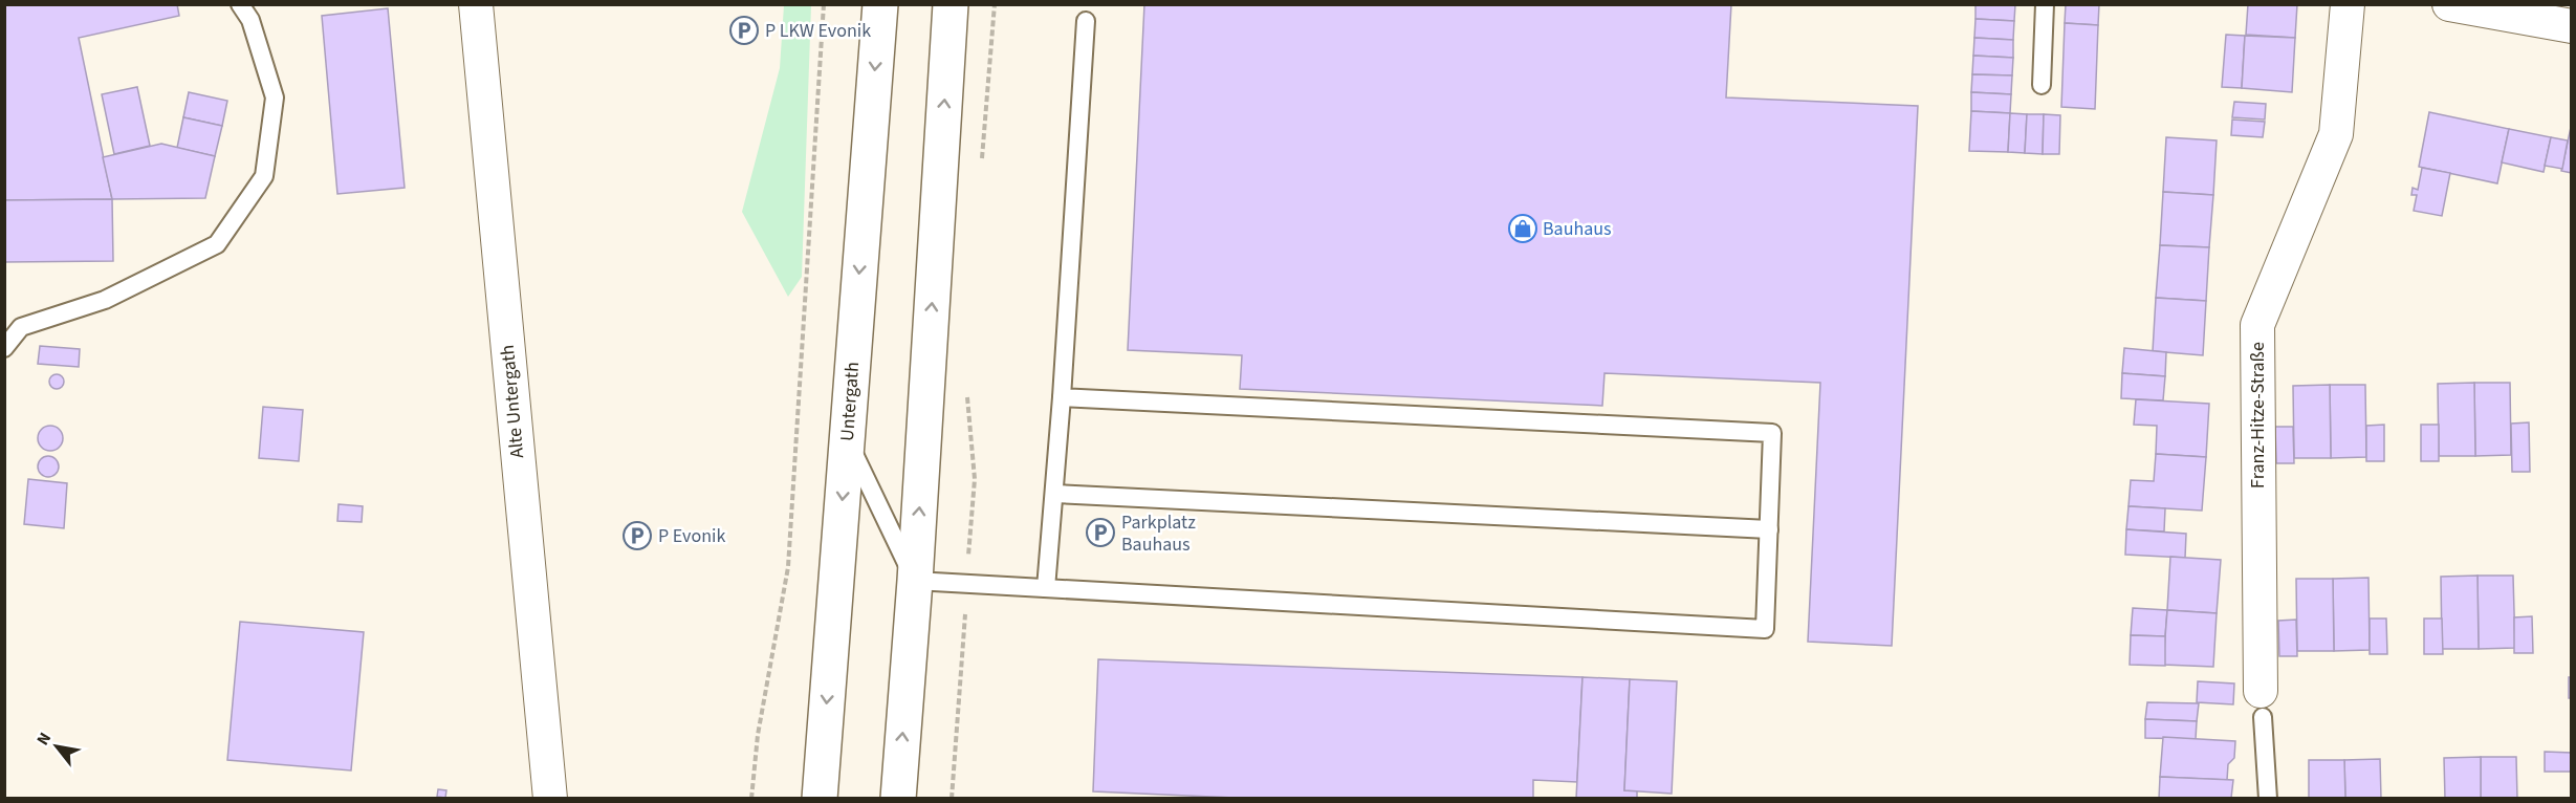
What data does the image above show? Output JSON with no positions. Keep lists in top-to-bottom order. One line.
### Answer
{"streets":{"main road":["Untergath"],"street":["Alte Untergath","Franz-Hitze-Straße"]},"places":{"parking":["P LKW Evonik","Parkplatz Bauhaus","P Evonik"],"shop":["Bauhaus"]},"north":"top left"}
